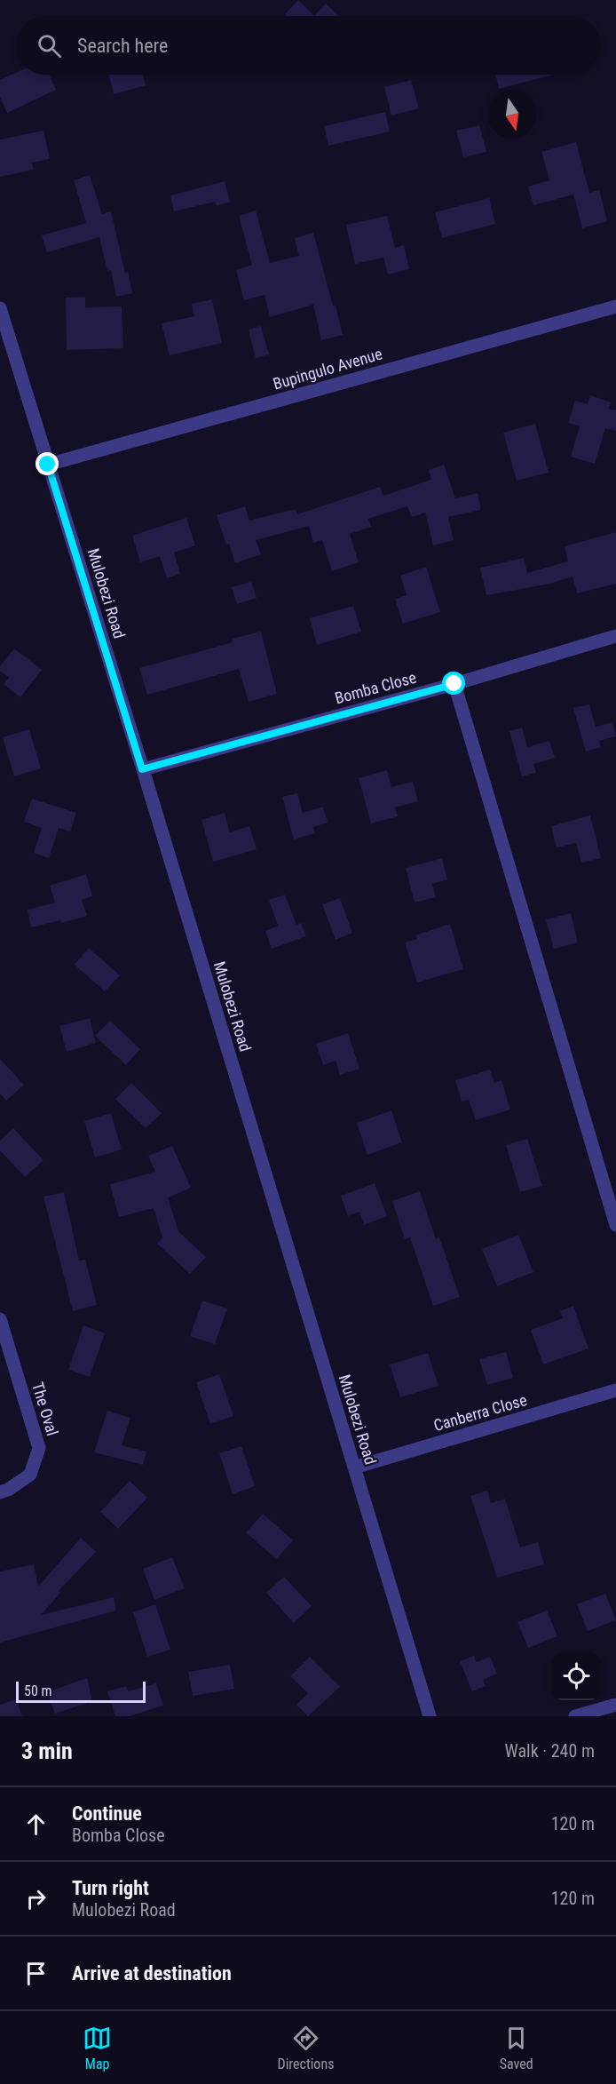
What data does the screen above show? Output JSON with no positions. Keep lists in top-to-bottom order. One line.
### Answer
{"streets":{"street":["Bupingulo Avenue","Mulobezi Road","Bomba Close","The Oval","Canberra Close"]},"crossings":[["Bupingulo Avenue","Mulobezi Road"],["Mulobezi Road","Bomba Close"],["Mulobezi Road","Canberra Close"]],"scale_bar":"50 m","north":"bottom","page":{"search":"Search here","scale":"50 m","heading":["3 min","Walk · 240 m"],"list":[["Continue","Bomba Close","120 m"],["Turn right","Mulobezi Road","120 m"],"Arrive at destination"],"nav":["Map","Directions","Saved"]}}
